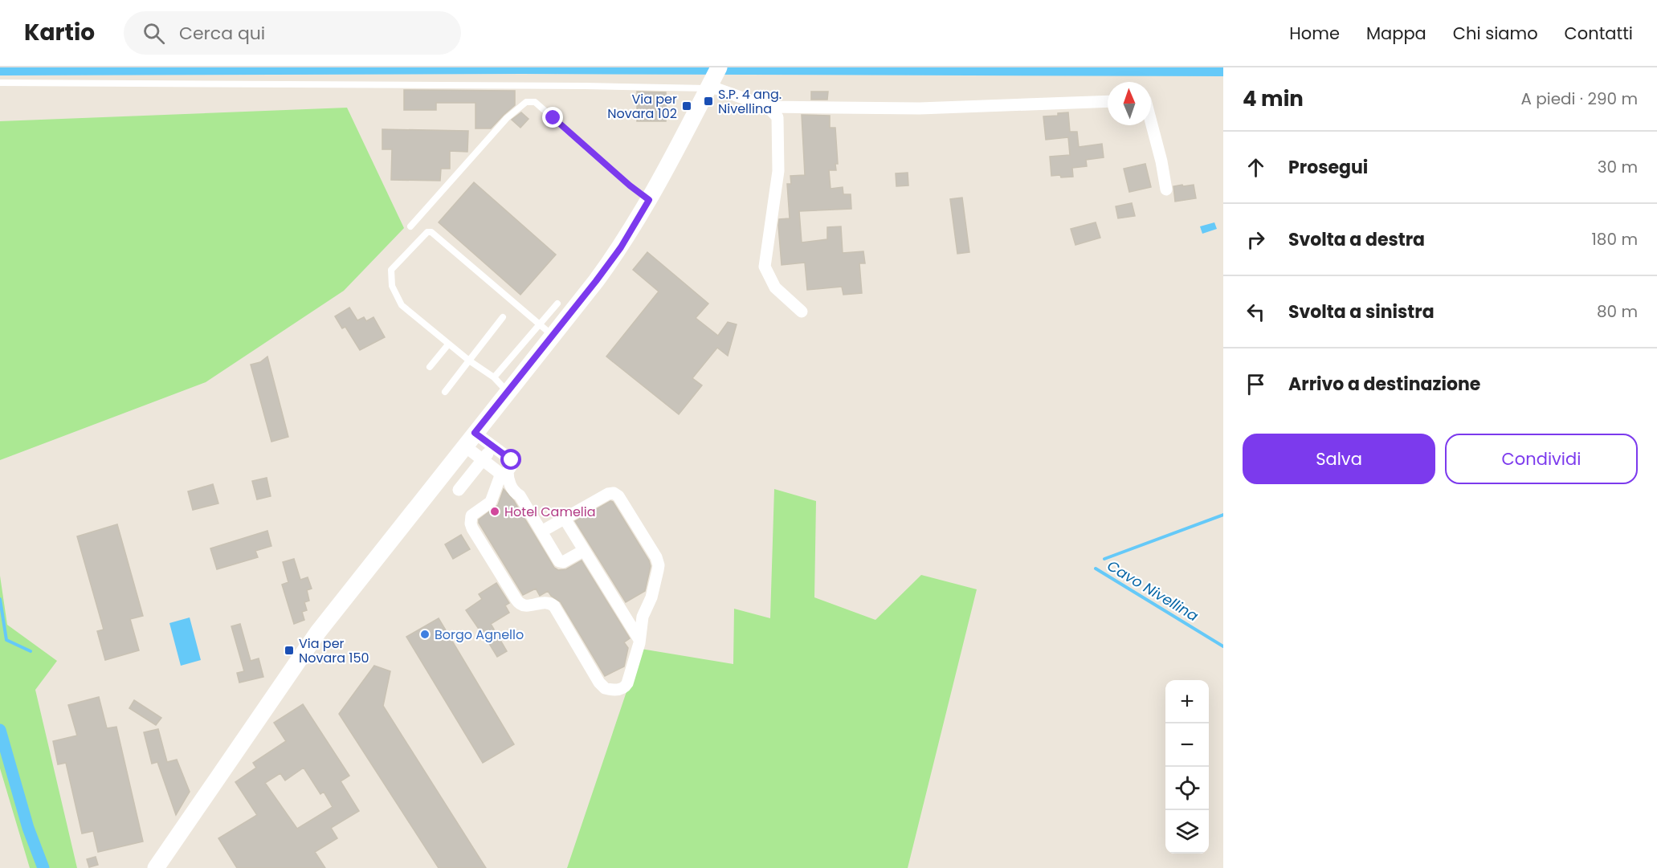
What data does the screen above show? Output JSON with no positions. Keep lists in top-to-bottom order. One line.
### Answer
{"water":["Cavo Nivellina"],"places":{"transit":["S.P. 4 ang. Nivellina","Via per Novara 102","Via per Novara 150"],"other":["Hotel Camelia","Borgo Agnello"]},"north":"top","page":{"header":"Kartio","search":"Cerca qui","nav":["Home","Mappa","Chi siamo","Contatti"],"heading":["4 min","A piedi · 290 m"],"list":[["Prosegui","30 m"],["Svolta a destra","180 m"],["Svolta a sinistra","80 m"],"Arrivo a destinazione"],"buttons":["Salva","Condividi"],"map_buttons":["+","−"]}}
